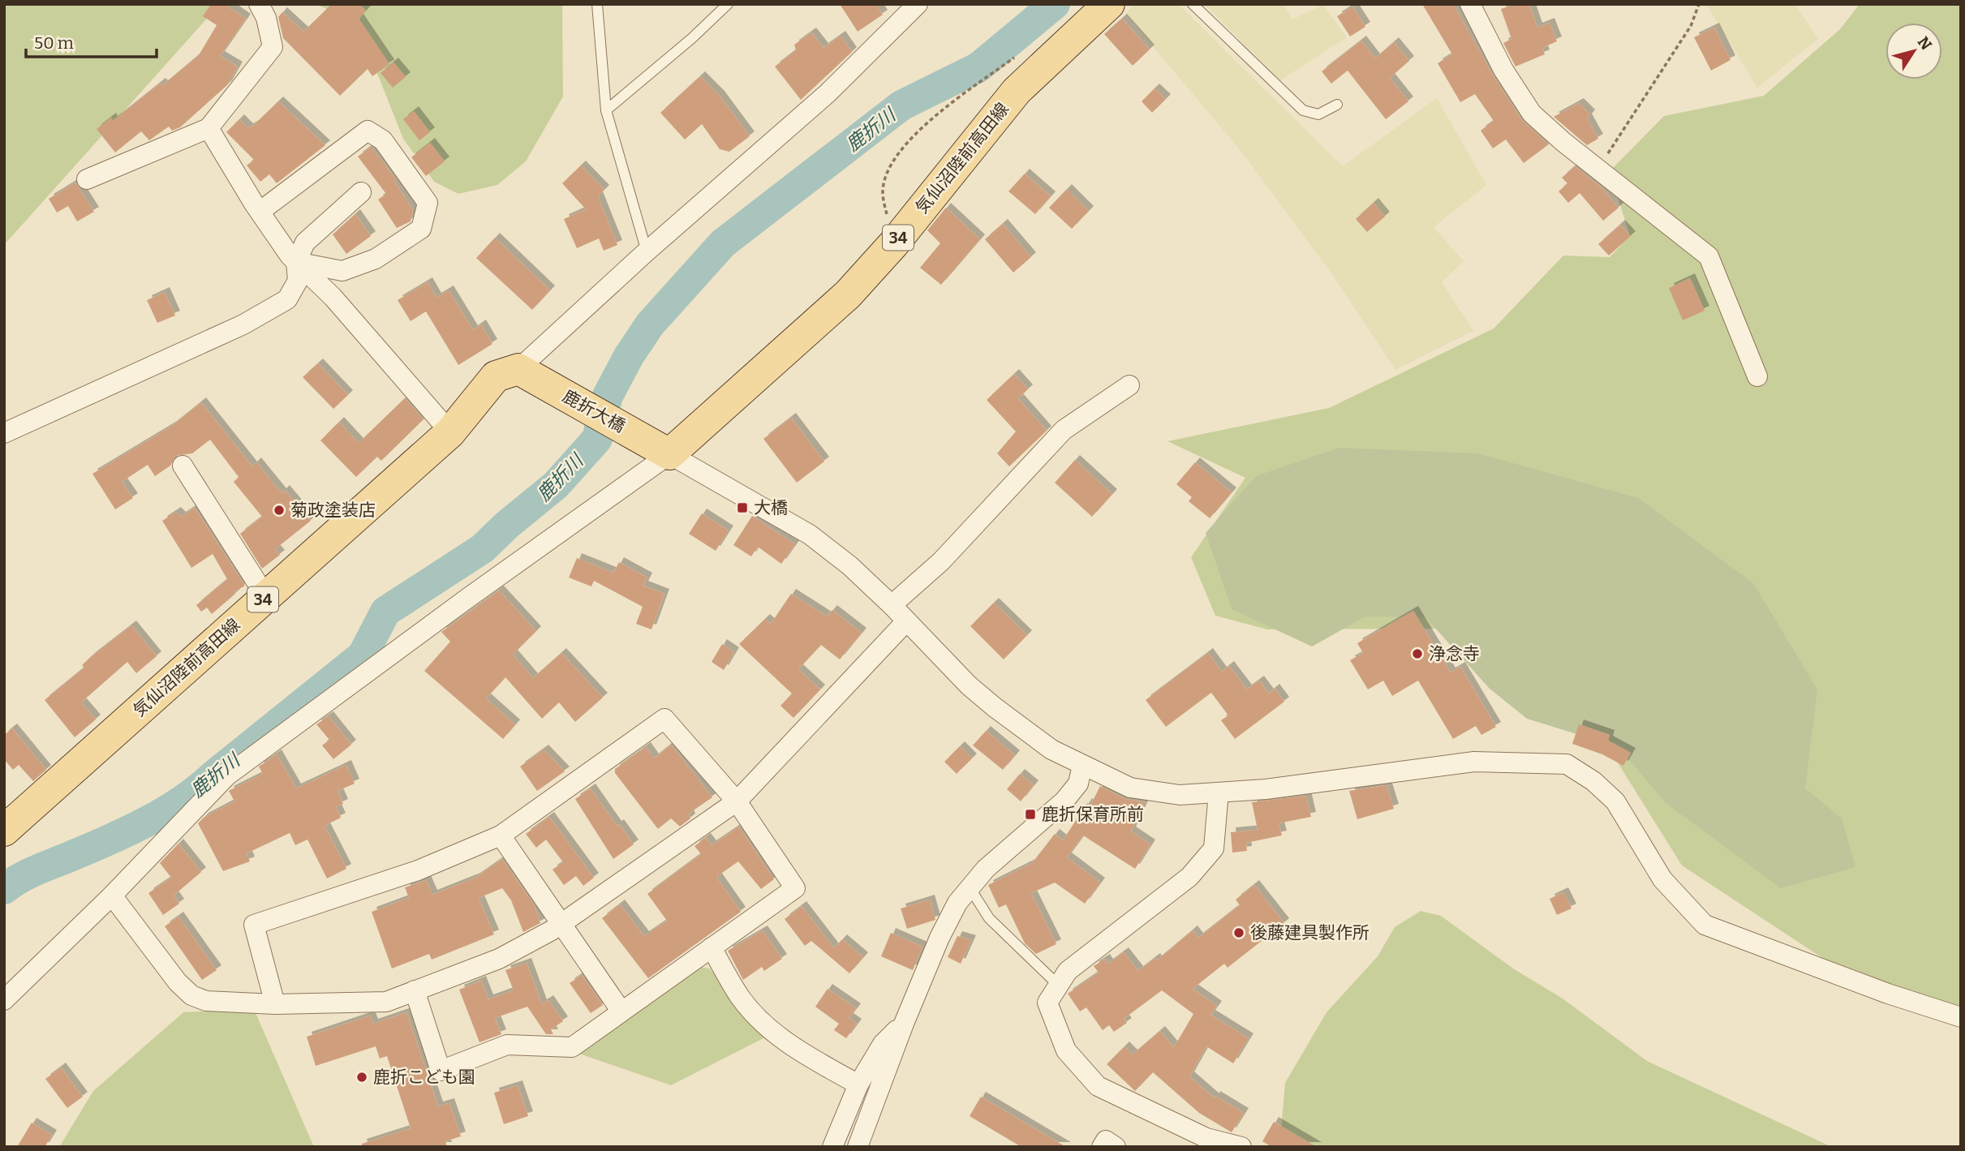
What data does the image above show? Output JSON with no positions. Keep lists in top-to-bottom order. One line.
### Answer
{"streets":{"main road":["気仙沼陸前高田線","34","鹿折大橋"]},"crossings":[["気仙沼陸前高田線","鹿折大橋"]],"water":["鹿折川"],"places":{"transit":["大橋","鹿折保育所前"],"other":["菊政塗装店","浄念寺","後藤建具製作所","鹿折こども園"]},"scale_bar":"50 m","north":"top right"}
